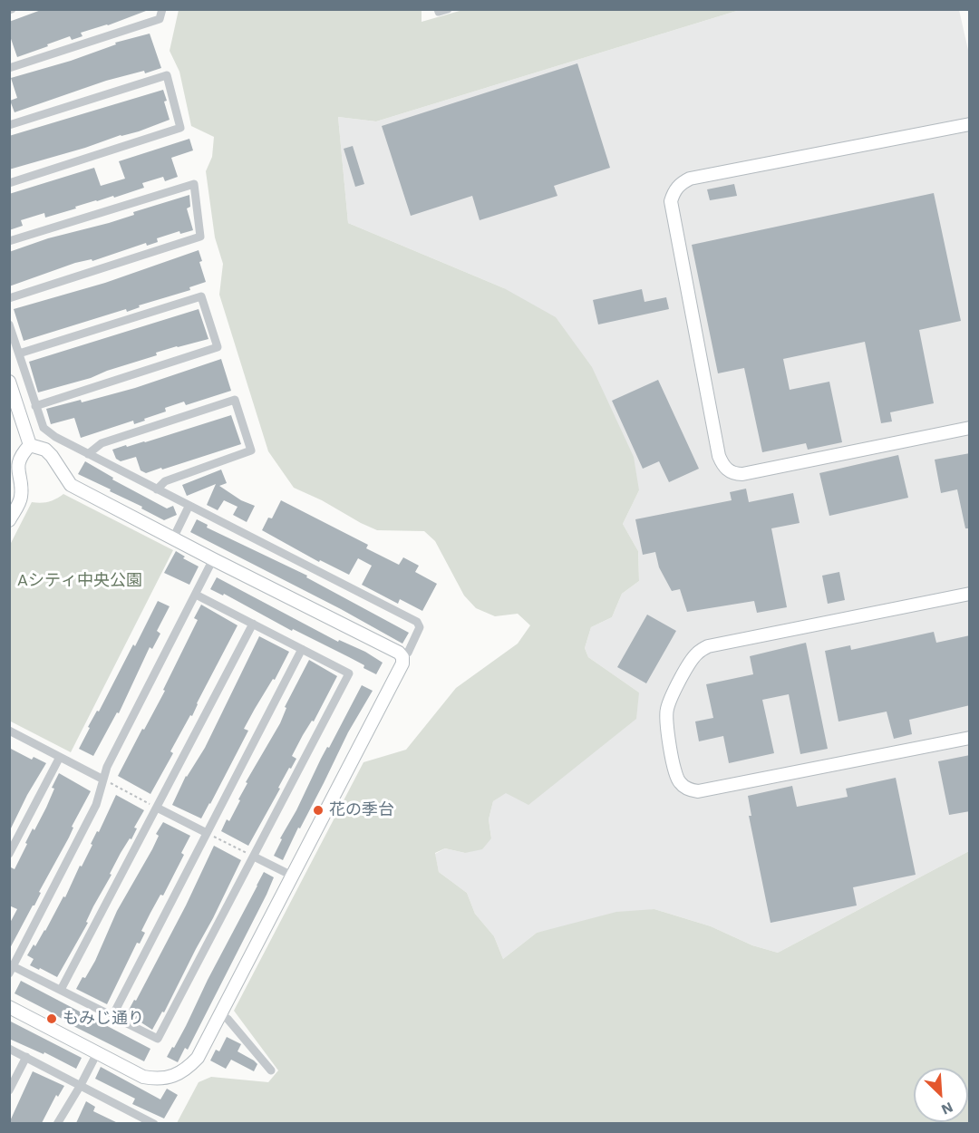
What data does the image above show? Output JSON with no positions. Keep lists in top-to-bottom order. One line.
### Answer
{"parks":["Aシティ中央公園"],"places":["花の季台","もみじ通り"],"north":"bottom right"}
